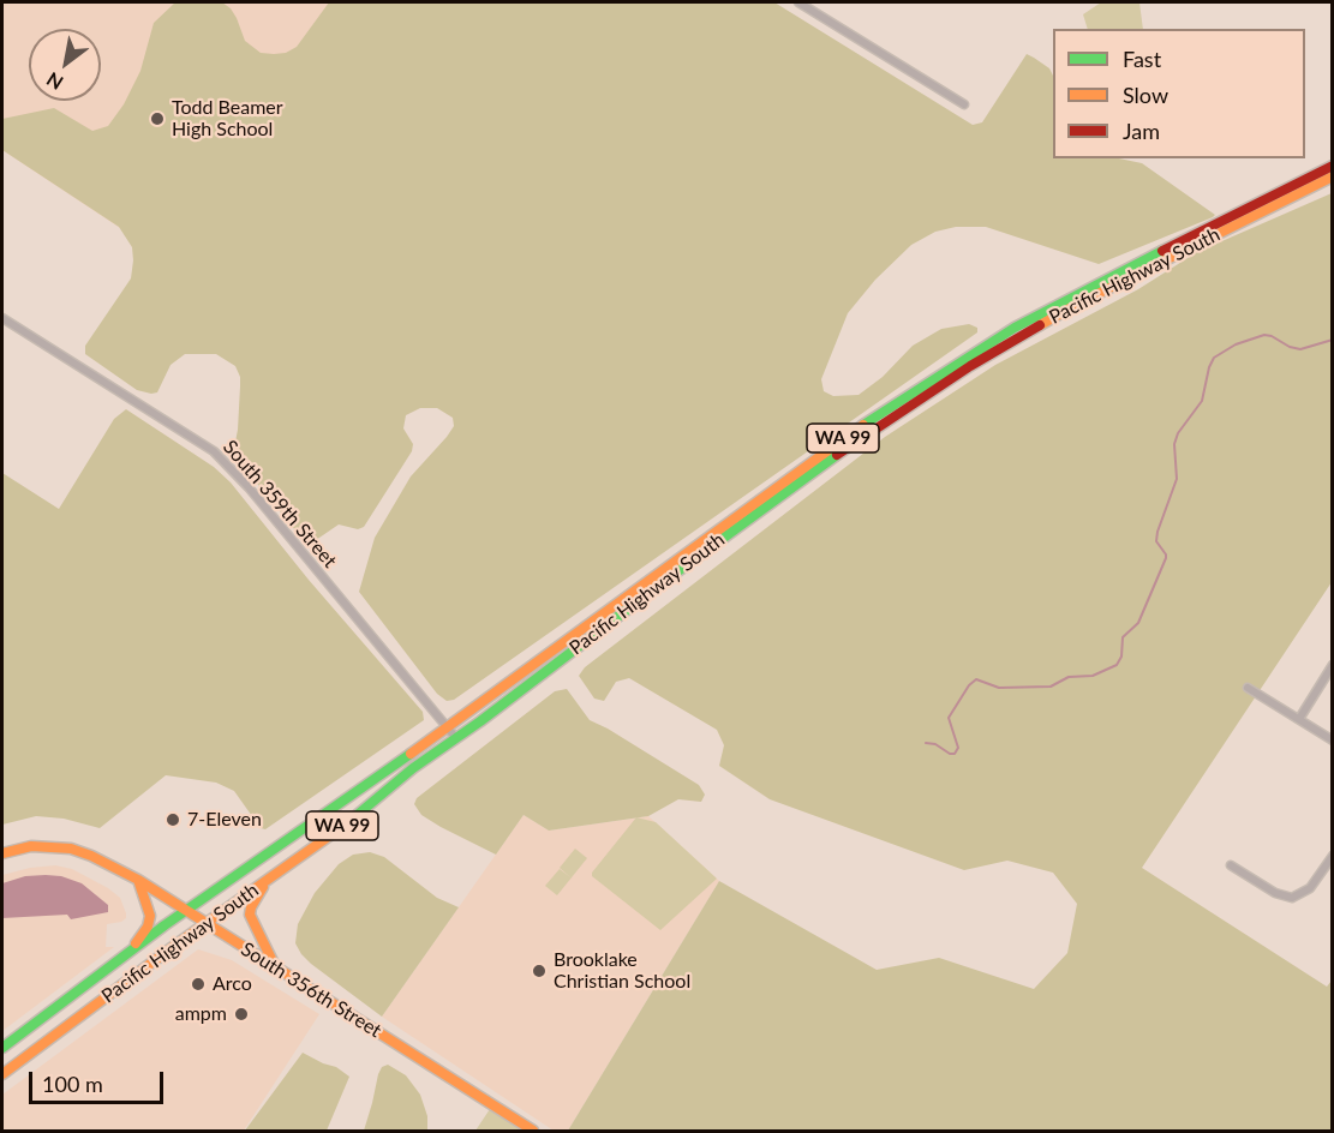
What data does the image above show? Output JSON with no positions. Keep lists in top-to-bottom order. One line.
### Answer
{"streets":{"main road":["Pacific Highway South","WA 99","South 356th Street"],"street":["South 359th Street"]},"crossings":[["Pacific Highway South","South 359th Street"],["Pacific Highway South","South 356th Street"]],"places":["Todd Beamer High School","7-Eleven","Brooklake Christian School","Arco","ampm"],"legend":["Fast","Slow","Jam"],"scale_bar":"100 m","north":"bottom left"}
